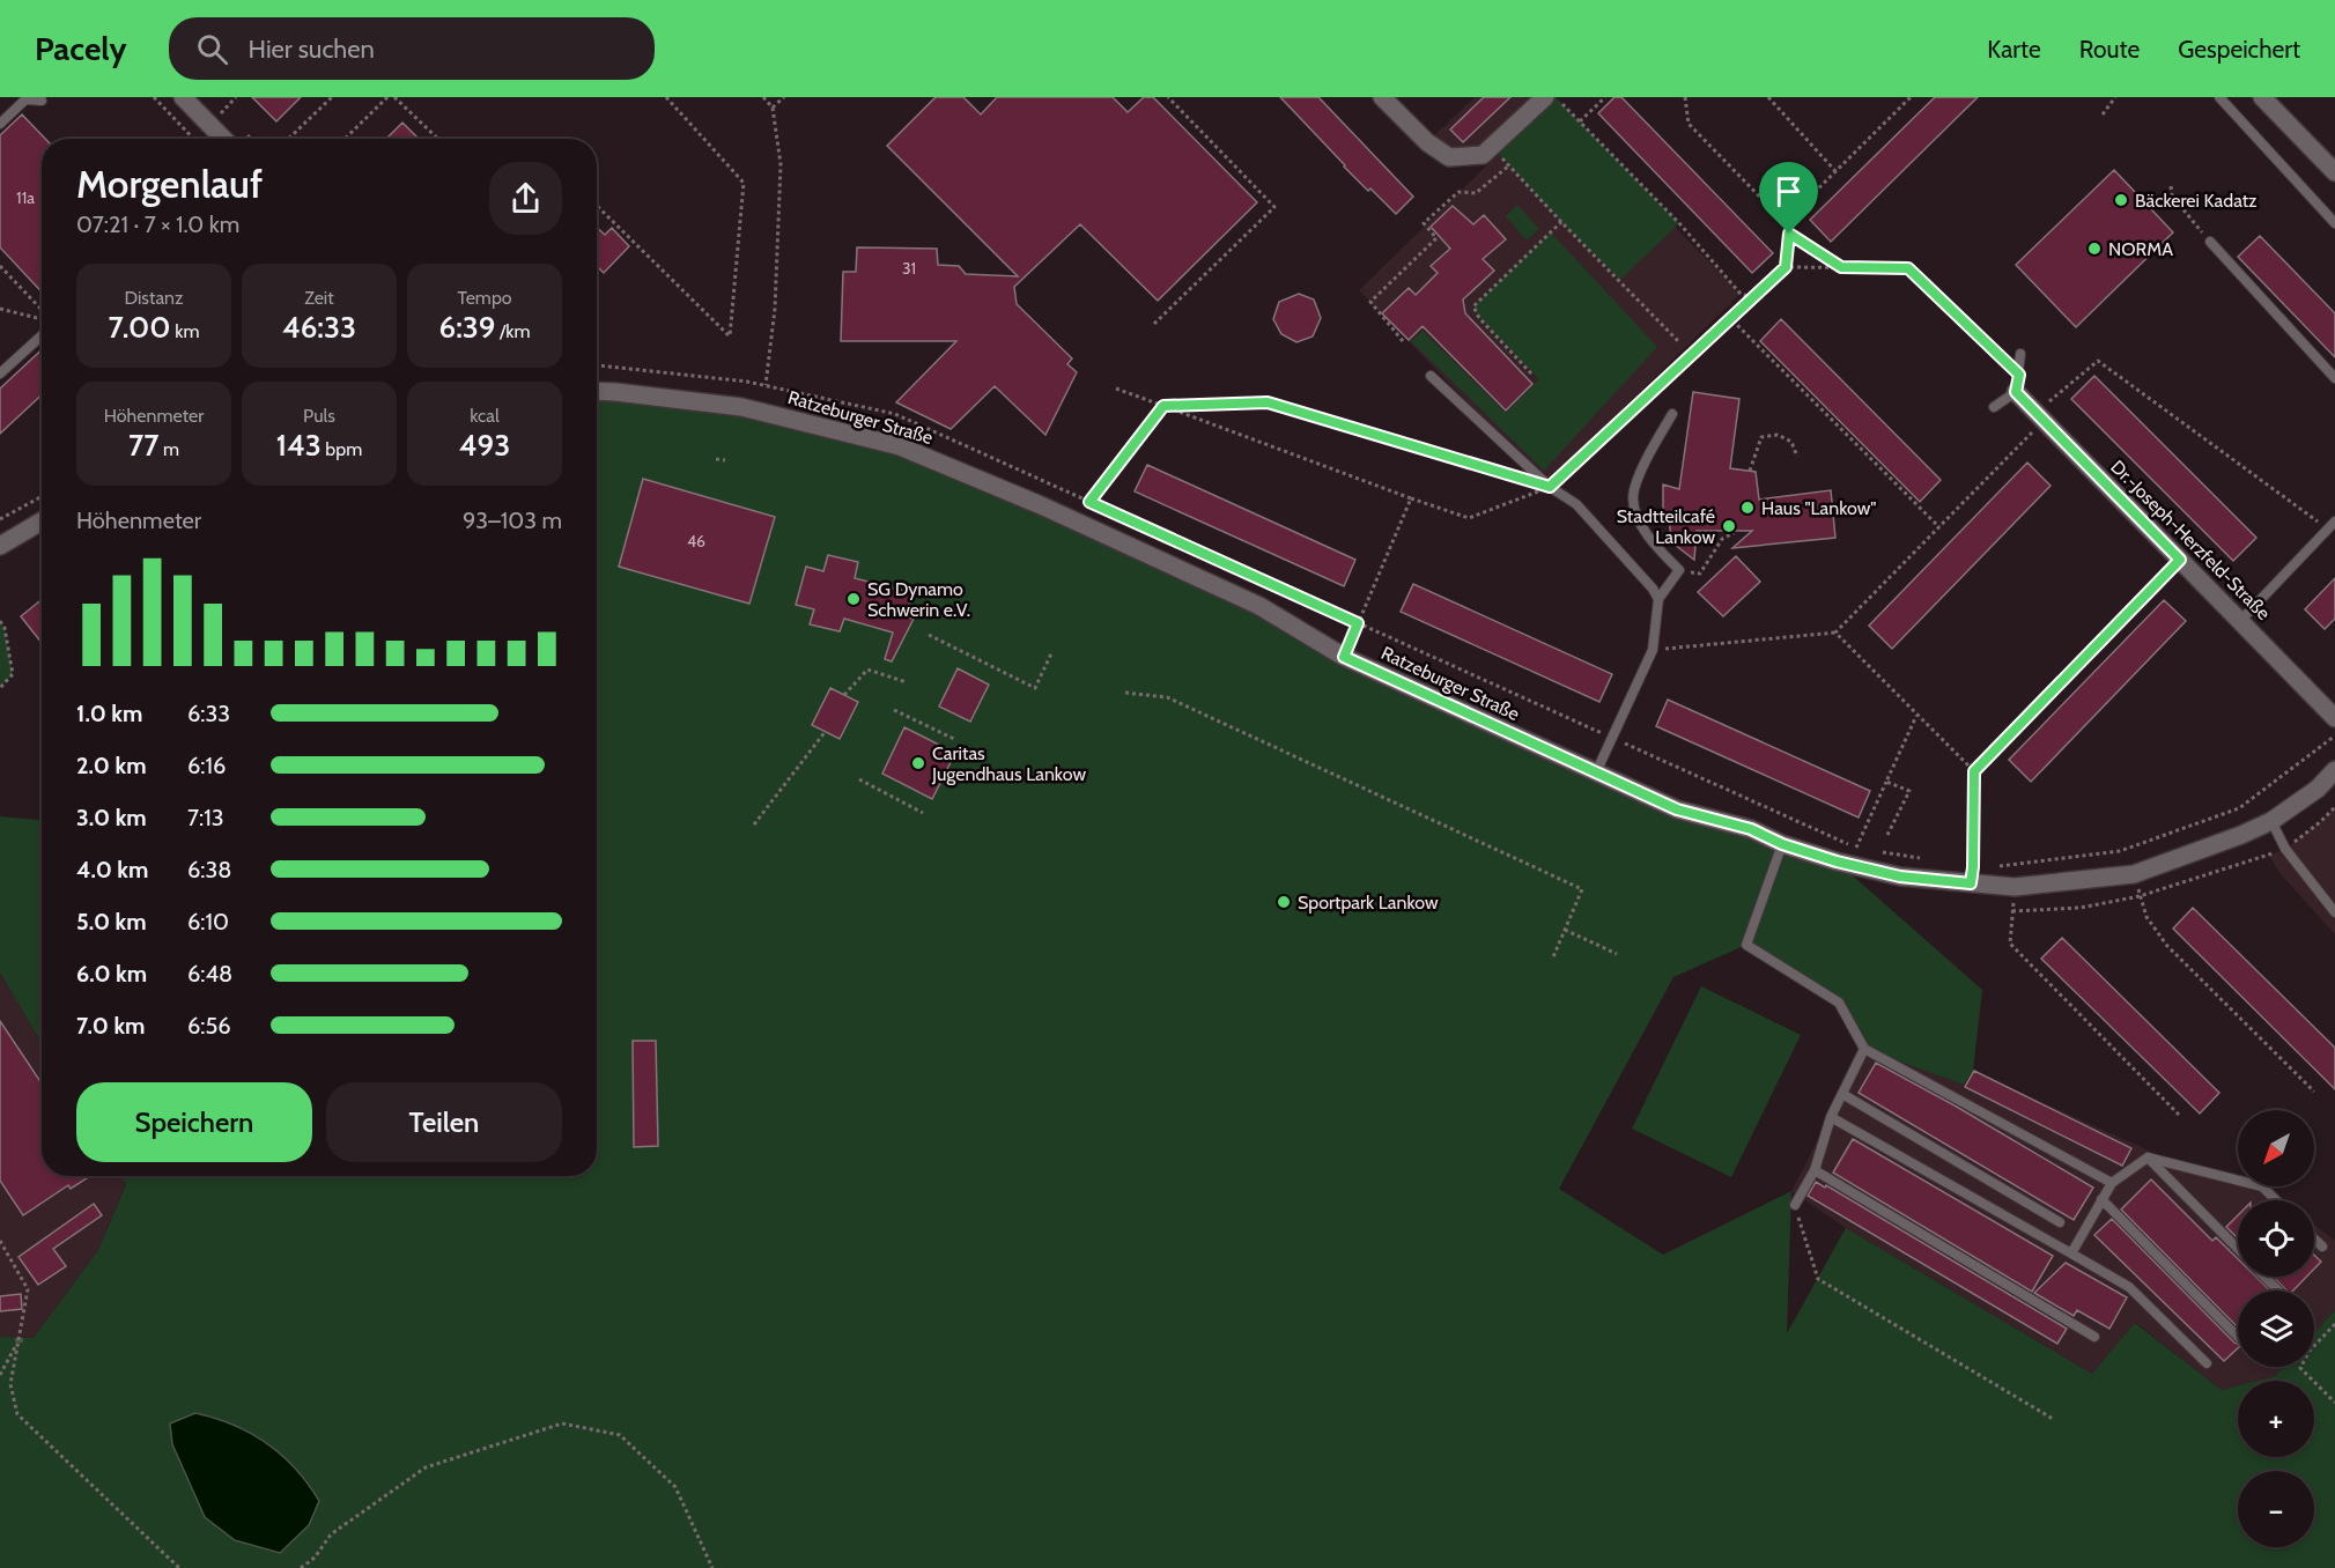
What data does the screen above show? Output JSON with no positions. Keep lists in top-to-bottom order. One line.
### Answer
{"streets":{"street":["Ratzeburger Straße","Dr.-Joseph-Herzfeld-Straße"]},"places":["Bäckerei Kadatz","NORMA","Haus \"Lankow\"","Stadtteilcafé Lankow","SG Dynamo Schwerin e.V.","Caritas Jugendhaus Lankow","Sportpark Lankow"],"house_numbers":["11a","31","46"],"north":"bottom left","page":{"header":"Pacely","search":"Hier suchen","nav":["Karte","Route","Gespeichert"],"heading":["Morgenlauf","07:21 · 7 × 1.0 km"],"stats":[["Distanz","7.00 km"],["Zeit","46:33"],["Tempo","6:39 /km"],["Höhenmeter","77 m"],["Puls","143 bpm"],["kcal","493"]],"chart":["Höhenmeter","93–103 m"],"list":[{"name":"1.0 km","note":"6:33"},{"name":"2.0 km","note":"6:16"},{"name":"3.0 km","note":"7:13"},{"name":"4.0 km","note":"6:38"},{"name":"5.0 km","note":"6:10"},{"name":"6.0 km","note":"6:48"},{"name":"7.0 km","note":"6:56"}],"buttons":["Speichern","Teilen"],"map_buttons":["+","−"]}}
